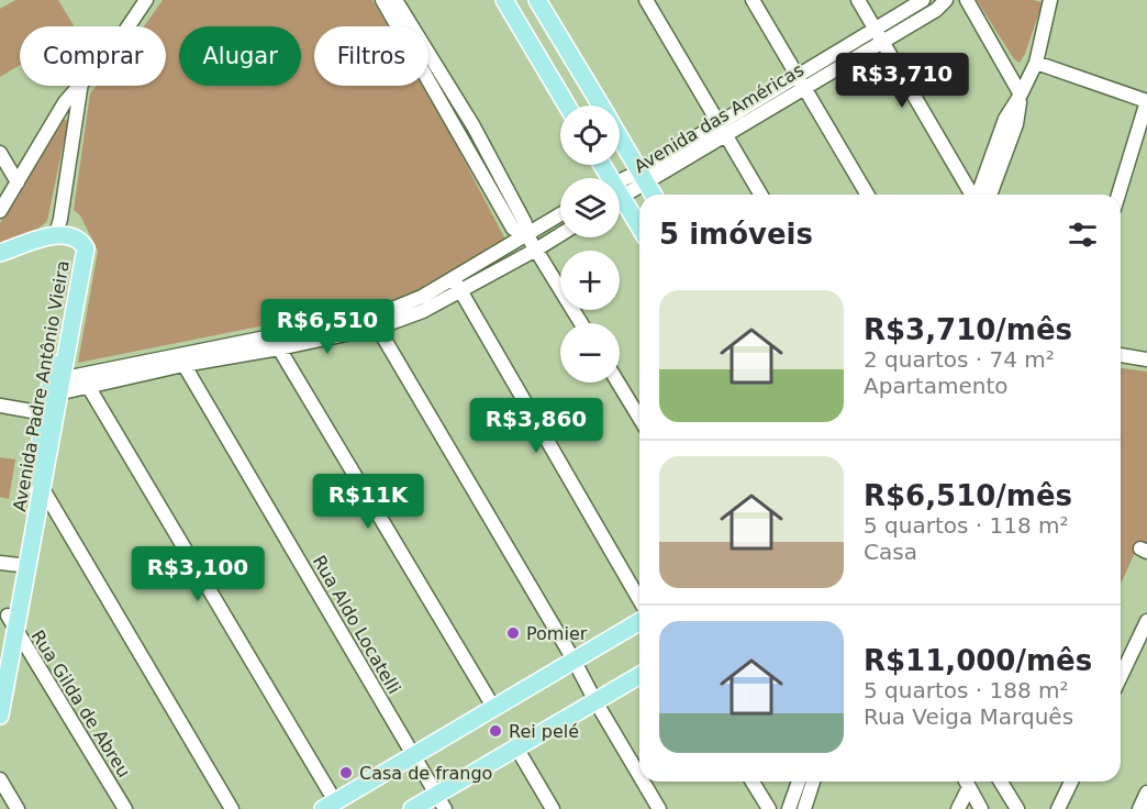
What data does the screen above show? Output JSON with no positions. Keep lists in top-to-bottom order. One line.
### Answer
{"streets":{"main road":["Avenida Padre Antônio Vieira"],"street":["Avenida das Américas","Rua Aldo Locatelli","Rua Gilda de Abreu"]},"crossings":[["Avenida Padre Antônio Vieira","Rua Gilda de Abreu"]],"places":["Pomier","Rei pelé","Casa de frango"],"page":{"chip":["Comprar","Alugar","Filtros"],"price":["R$3,710","R$6,510","R$3,860","R$11K","R$3,100"],"map_buttons":["+","−"],"heading":"5 imóveis","list":[{"name":"R$3,710/mês","note":"2 quartos · 74 m² · Apartamento"},{"name":"R$6,510/mês","note":"5 quartos · 118 m² · Casa"},{"name":"R$11,000/mês","note":"5 quartos · 188 m² · Rua Veiga Marquês"}]}}
